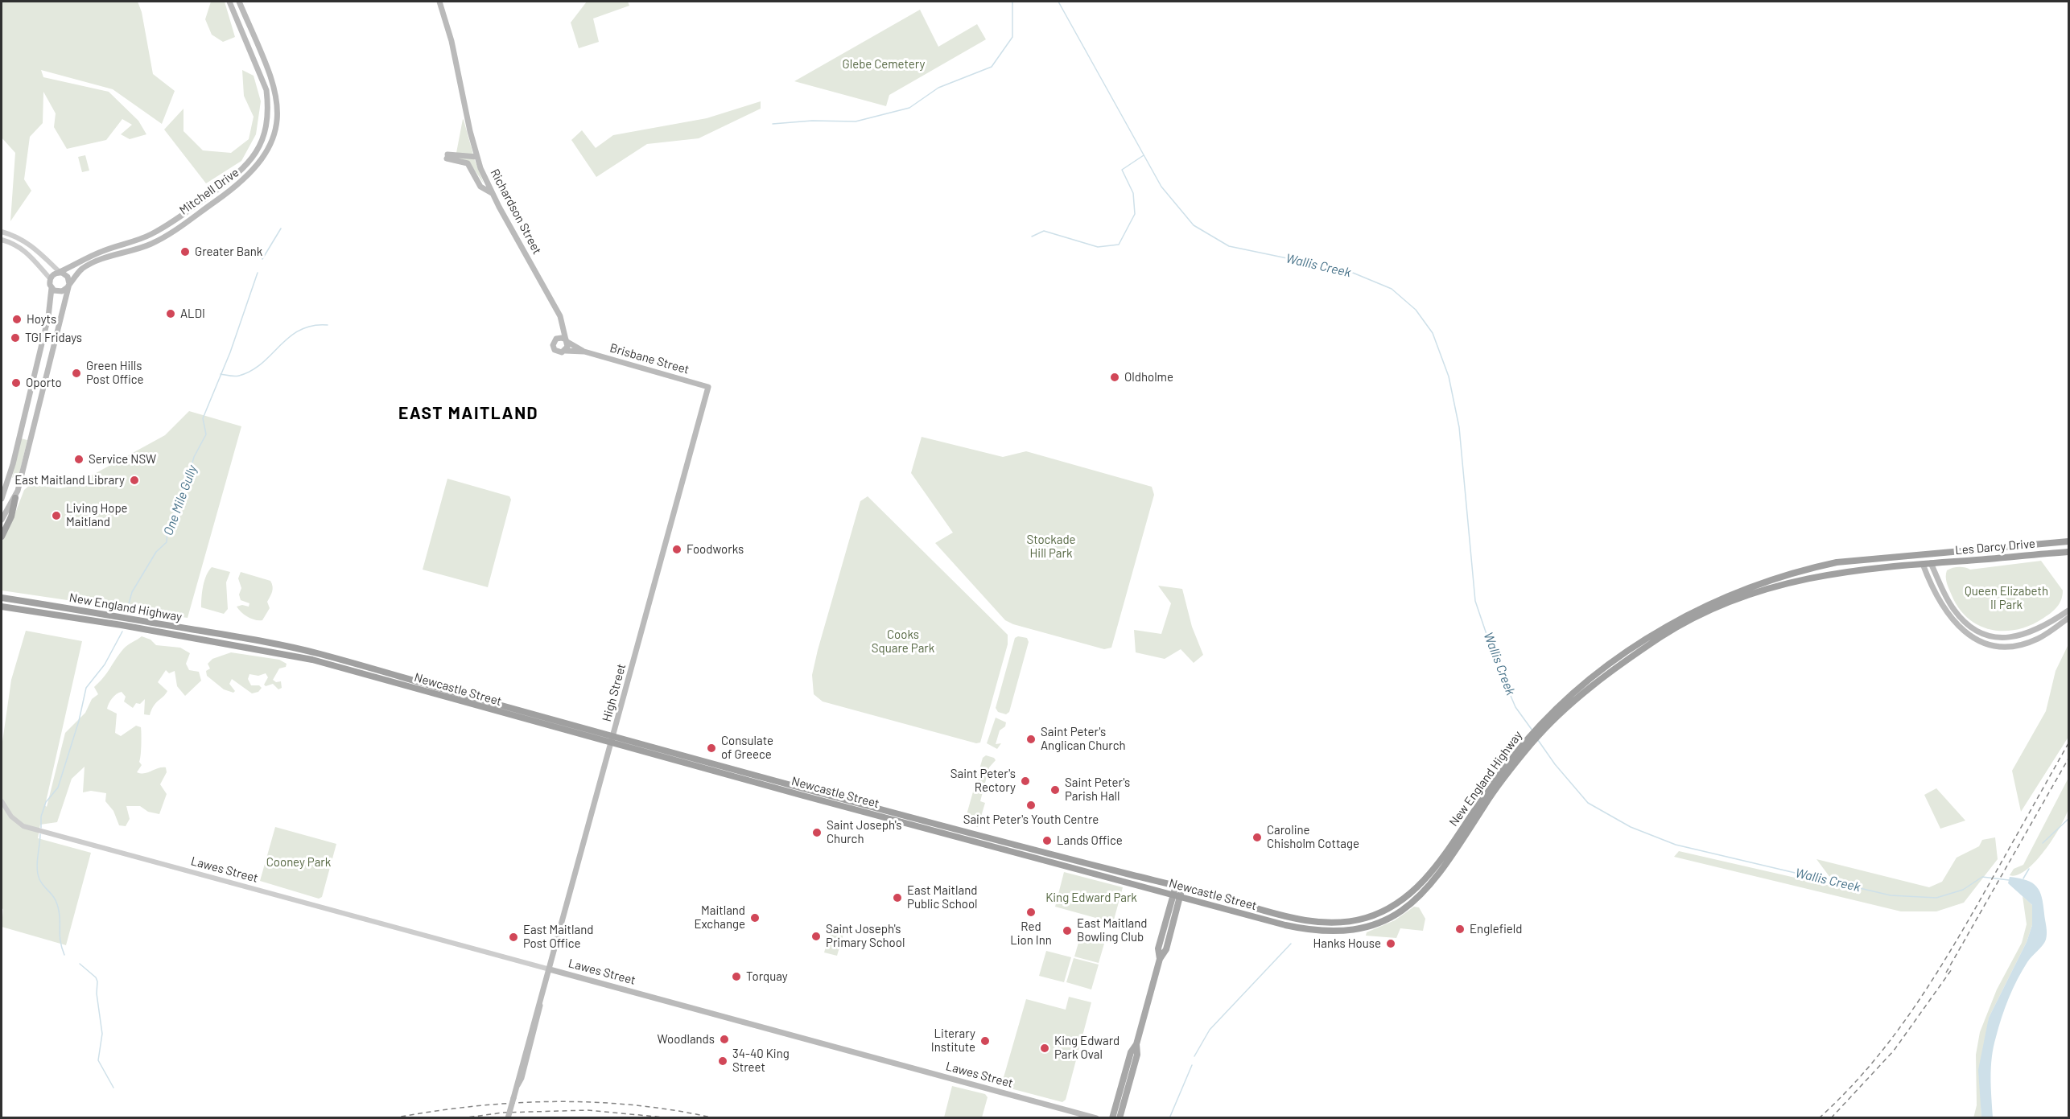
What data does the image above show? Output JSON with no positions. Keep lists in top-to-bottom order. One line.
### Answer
{"streets":{"highway":["Les Darcy Drive","New England Highway","Newcastle Street"],"main road":["Mitchell Drive","Richardson Street","Brisbane Street","High Street","Lawes Street"]},"crossings":[["Richardson Street","Brisbane Street"],["Brisbane Street","High Street"],["Les Darcy Drive","New England Highway"],["New England Highway","Newcastle Street"],["Newcastle Street","High Street"],["High Street","Lawes Street"]],"districts":["EAST MAITLAND"],"water":["Wallis Creek","One Mile Gully"],"parks":["Glebe Cemetery","Stockade Hill Park","Queen Elizabeth II Park","Cooks Square Park","Cooney Park","King Edward Park"],"places":["Greater Bank","ALDI","Hoyts","TGI Fridays","Green Hills Post Office","Oldholme","Oporto","Service NSW","East Maitland Library","Living Hope Maitland","Foodworks","Saint Peter's Anglican Church","Consulate of Greece","Saint Peter's Rectory","Saint Peter's Parish Hall","Saint Peter's Youth Centre","Saint Joseph's Church","Caroline Chisholm Cottage","Lands Office","East Maitland Public School","Red Lion Inn","Maitland Exchange","Englefield","East Maitland Bowling Club","Saint Joseph's Primary School","East Maitland Post Office","Hanks House","Torquay","Woodlands","Literary Institute","King Edward Park Oval","34-40 King Street"]}
